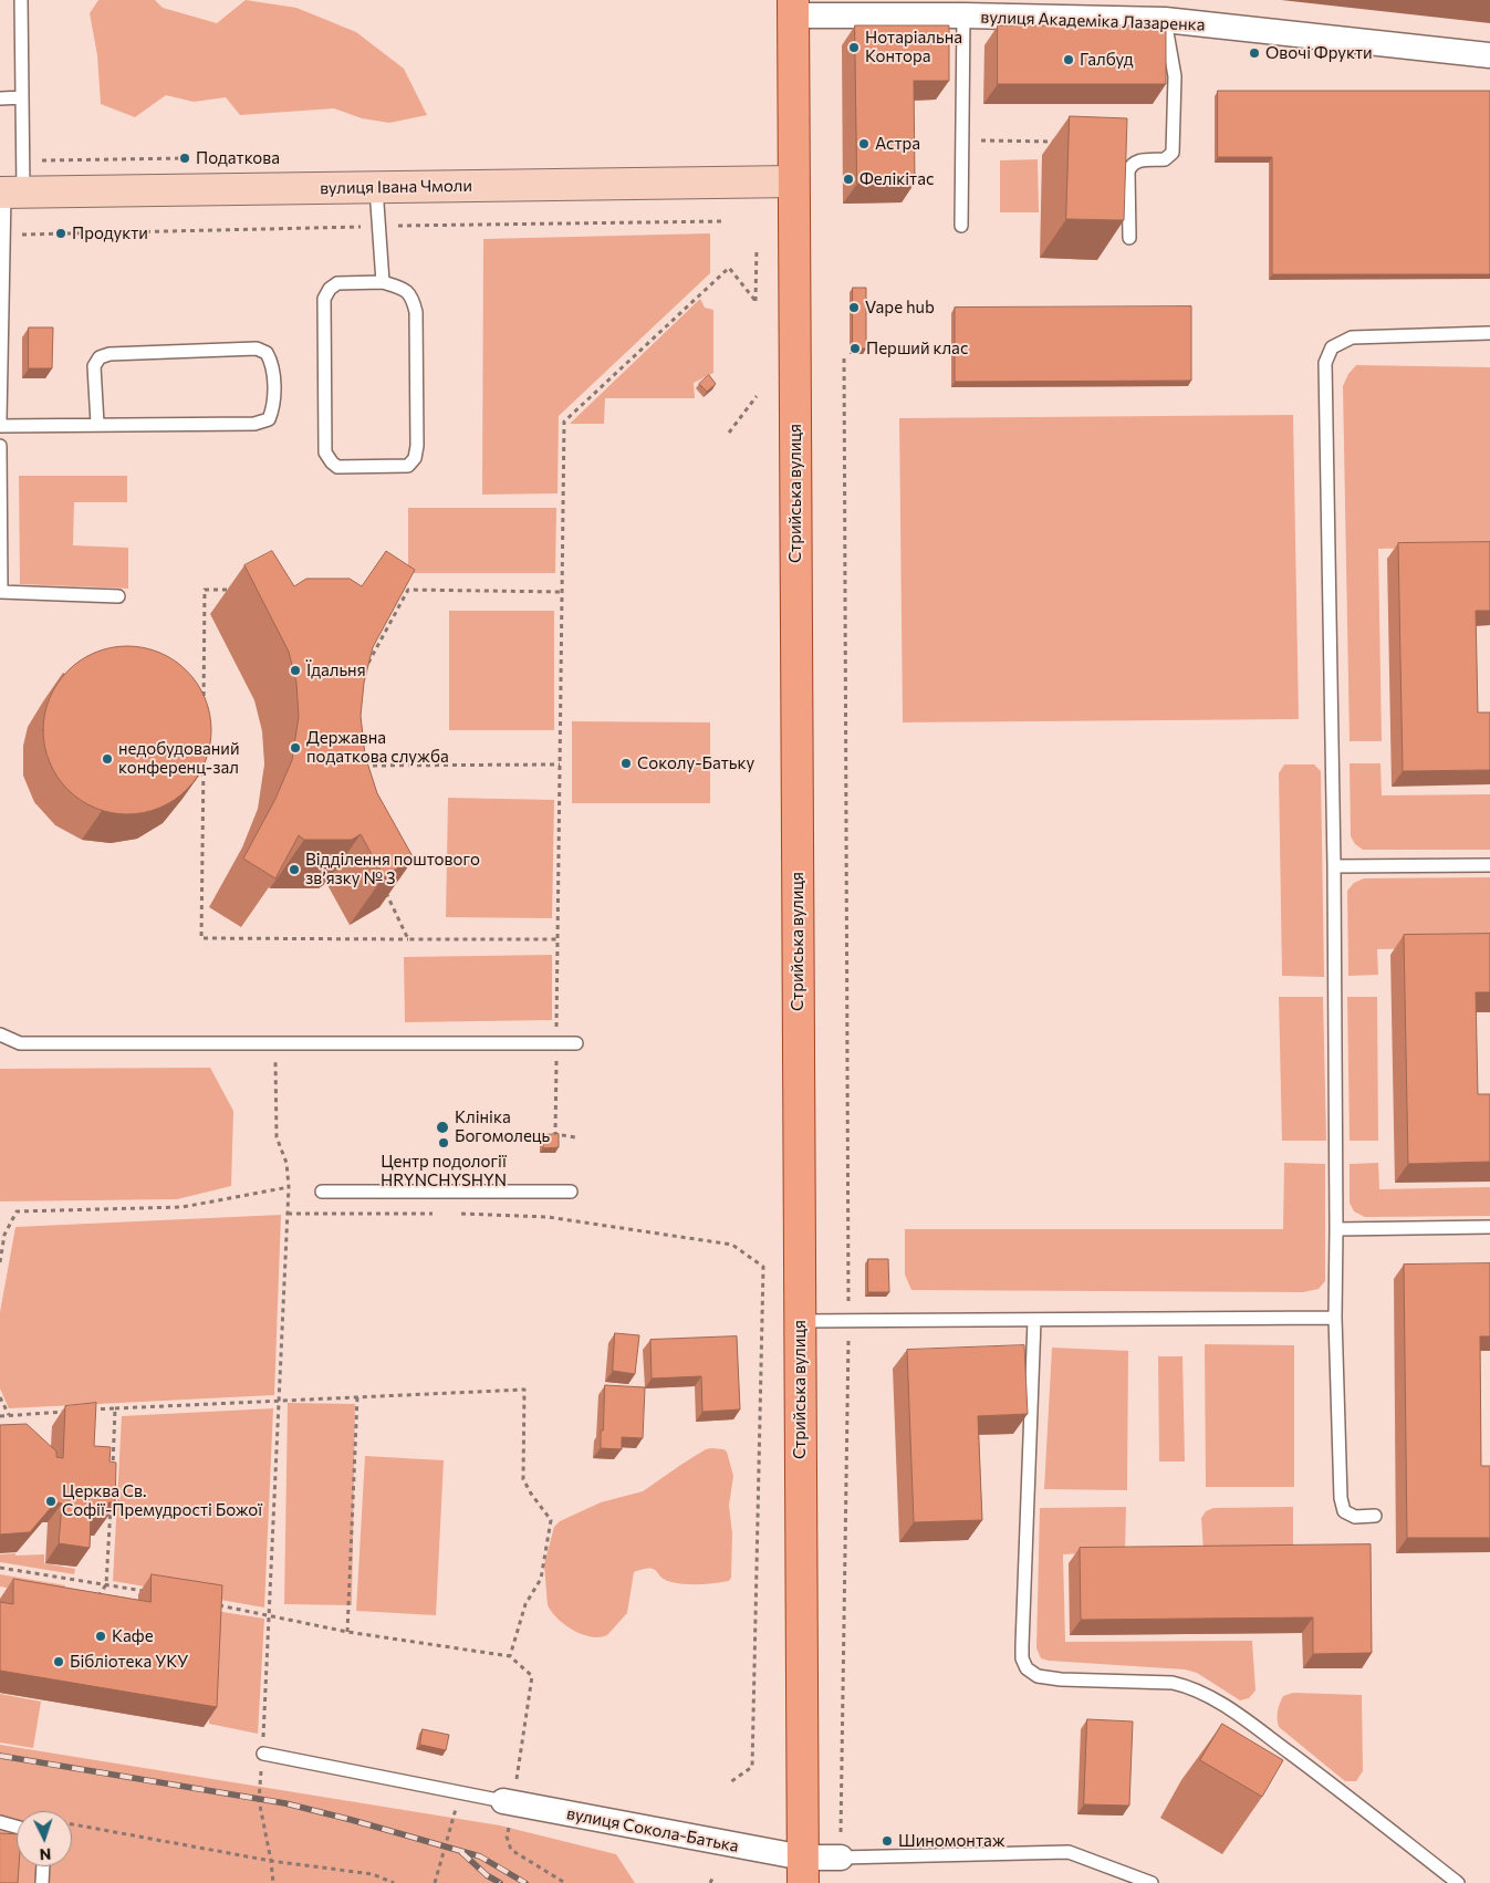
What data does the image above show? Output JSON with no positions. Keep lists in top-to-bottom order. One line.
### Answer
{"streets":{"main road":["Стрийська вулиця"],"street":["вулиця Академіка Лазаренка","вулиця Івана Чмоли","вулиця Сокола-Батька"]},"crossings":[["вулиця Академіка Лазаренка","Стрийська вулиця"],["вулиця Івана Чмоли","Стрийська вулиця"],["Стрийська вулиця","вулиця Сокола-Батька"]],"places":["Нотаріальна Контора","Овочі Фрукти","Галбуд","Астра","Податкова","Фелікітас","Продукти","Vape hub","Перший клас","Їдальня","Державна податкова служба","недобудований конференц-зал","Соколу-Батьку","Відділення поштового зв’язку № 3","Клініка Богомолець","Центр подології HRYNCHYSHYN","Церква Св. Софії-Премудрості Божої","Кафе","Бібліотека УКУ","Шиномонтаж"],"north":"bottom"}
